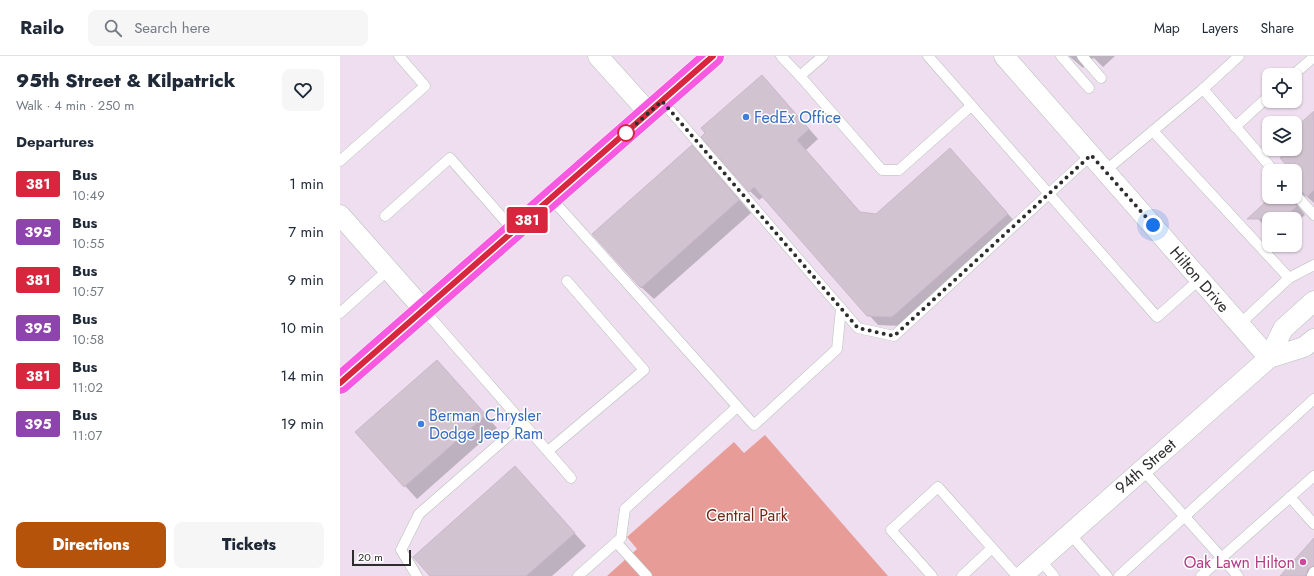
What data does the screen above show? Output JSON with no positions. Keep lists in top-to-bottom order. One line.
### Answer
{"streets":{"street":["Hilton Drive","94th Street"]},"crossings":[["Hilton Drive","94th Street"]],"parks":["Central Park"],"places":["FedEx Office","Berman Chrysler Dodge Jeep Ram","Oak Lawn Hilton"],"lines":["bus line 381"],"scale_bar":"20 m","page":{"header":"Railo","search":"Search here","nav":["Map","Layers","Share"],"heading":[["95th Street & Kilpatrick","Walk · 4 min · 250 m"],"Departures"],"on_map":"381","map_buttons":["+","−"],"list":[{"mark":"381","name":"Bus","note":"10:49","value":"1 min"},{"mark":"395","name":"Bus","note":"10:55","value":"7 min"},{"mark":"381","name":"Bus","note":"10:57","value":"9 min"},{"mark":"395","name":"Bus","note":"10:58","value":"10 min"},{"mark":"381","name":"Bus","note":"11:02","value":"14 min"},{"mark":"395","name":"Bus","note":"11:07","value":"19 min"}],"buttons":["Directions","Tickets"],"scale":"20 m"}}
